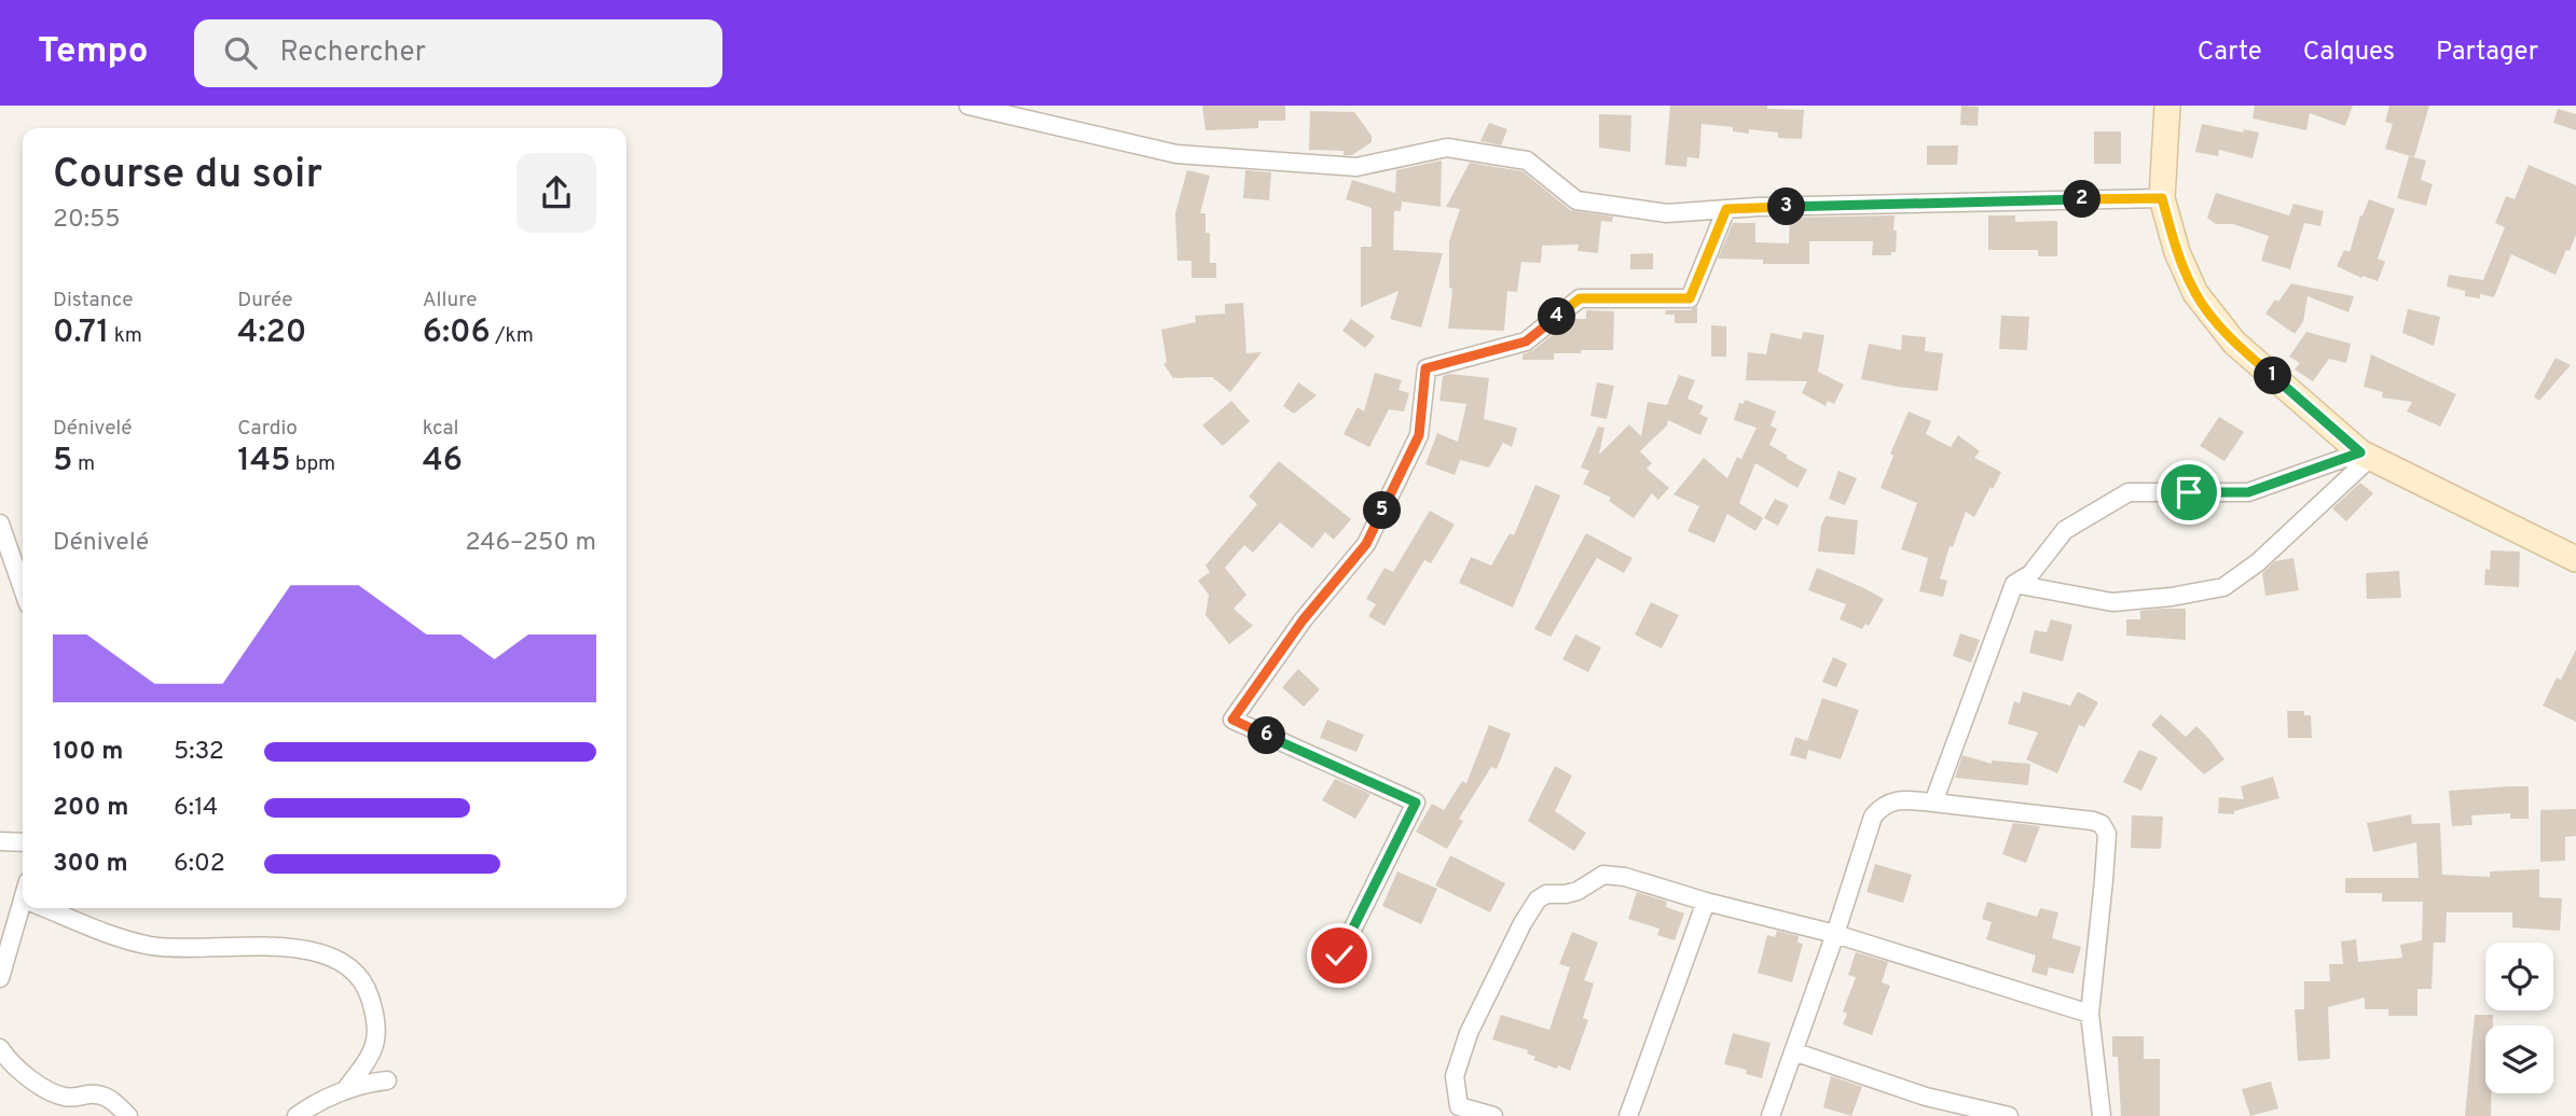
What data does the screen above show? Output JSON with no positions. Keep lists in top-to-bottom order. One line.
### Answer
{"page":{"header":"Tempo","search":"Rechercher","nav":["Carte","Calques","Partager"],"heading":["Course du soir","20:55"],"pins":["2","3","4","1","5","6"],"stats":[["Distance","0.71 km"],["Durée","4:20"],["Allure","6:06 /km"],["Dénivelé","5 m"],["Cardio","145 bpm"],["kcal","46"]],"chart":["Dénivelé","246–250 m"],"list":[{"name":"100 m","note":"5:32"},{"name":"200 m","note":"6:14"},{"name":"300 m","note":"6:02"}]}}
